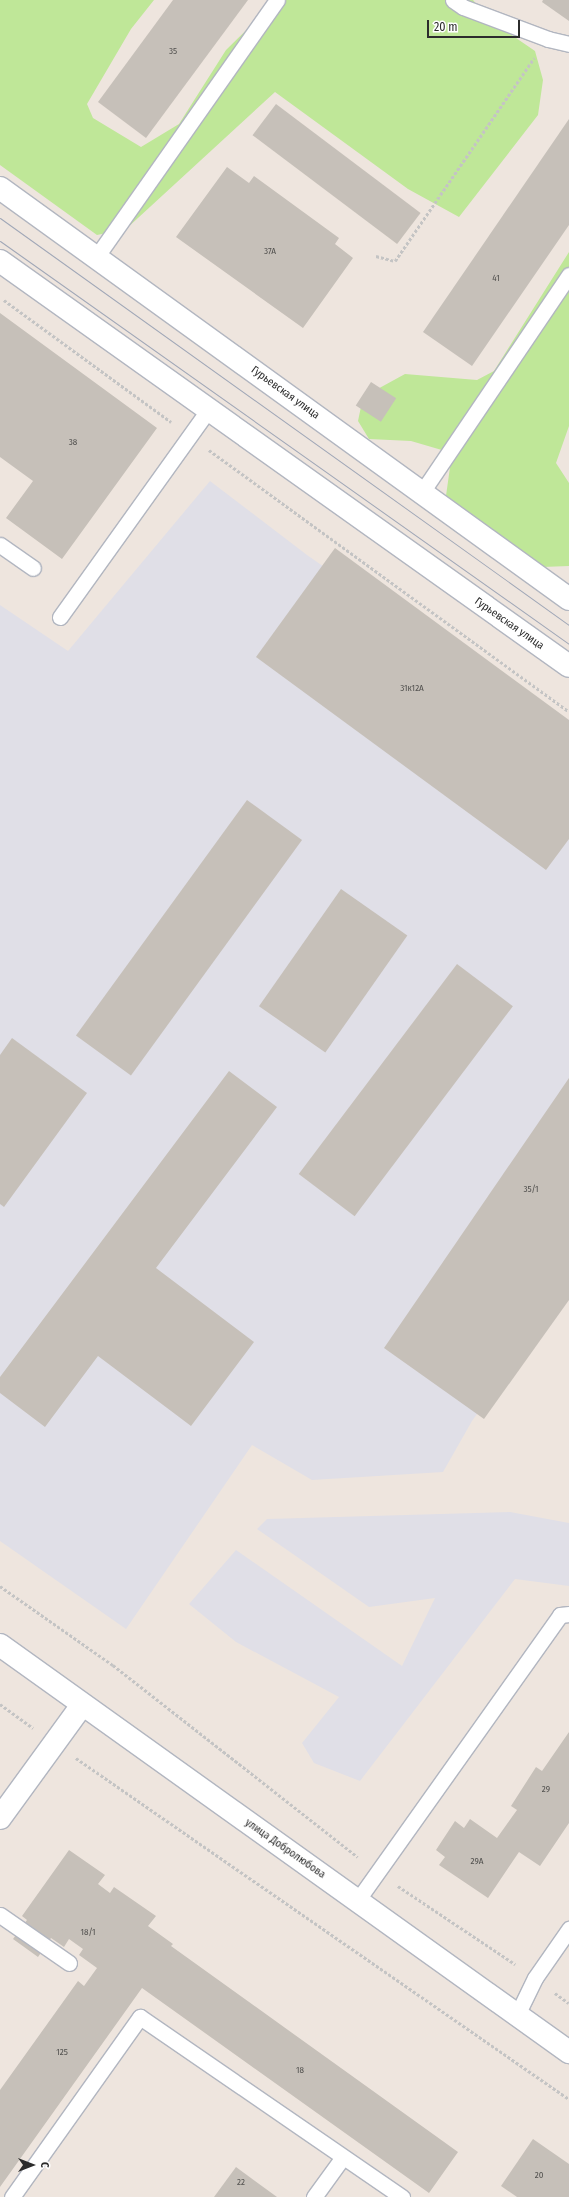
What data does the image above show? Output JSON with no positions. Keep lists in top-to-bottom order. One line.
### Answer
{"streets":{"street":["Гурьевская улица","улица Добролюбова"]},"house_numbers":["35","37А","41","38","31к12А","35/1","29","29А","18/1","125","18","20","22"],"scale_bar":"20 m","north":"right"}
